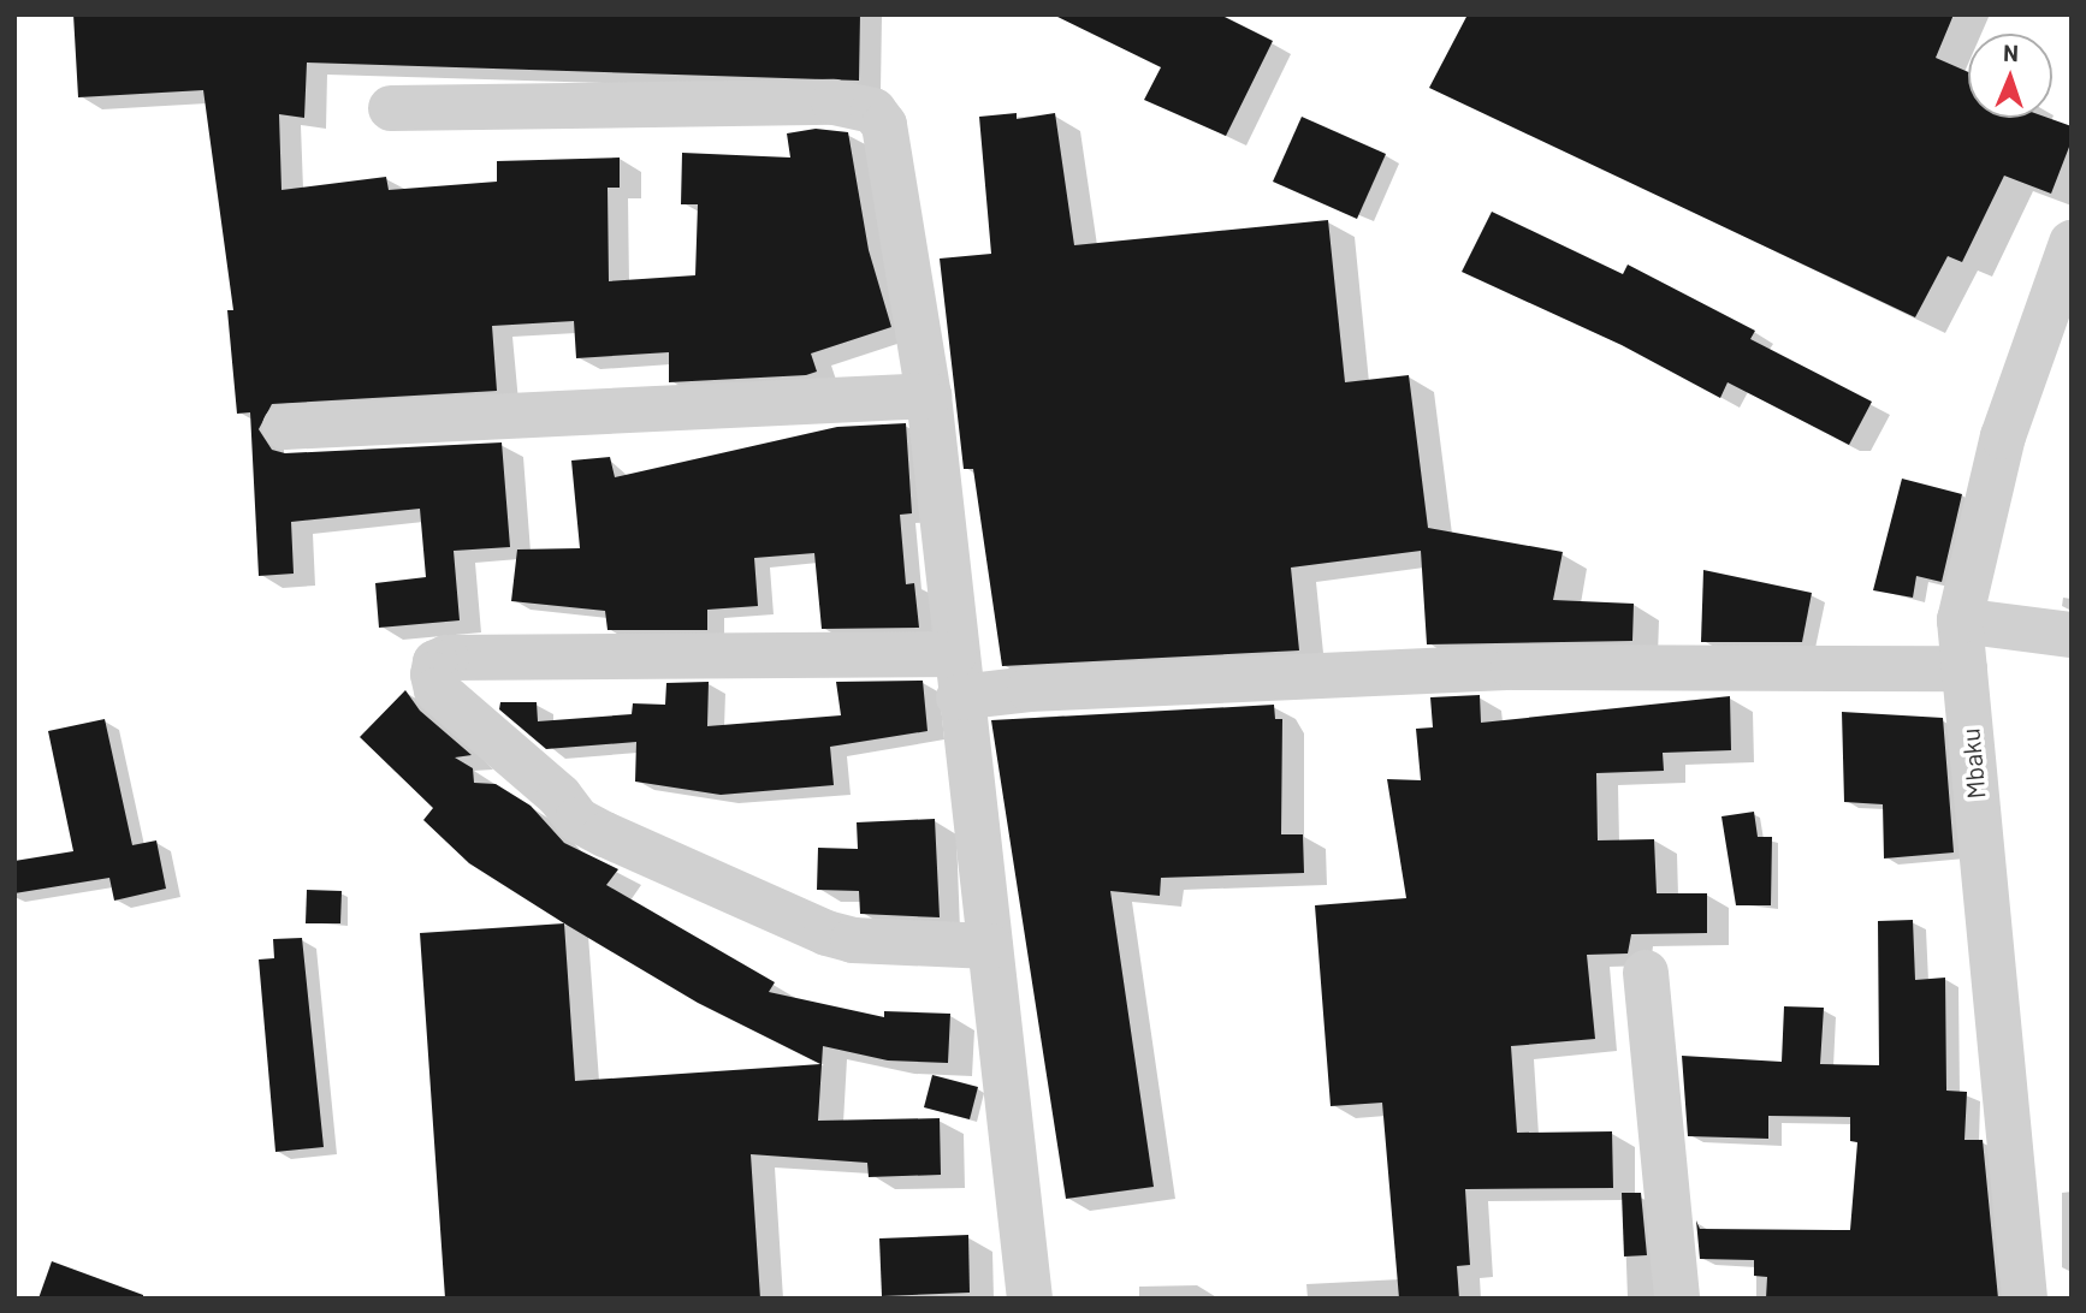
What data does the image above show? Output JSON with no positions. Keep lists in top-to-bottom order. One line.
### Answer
{"streets":{"street":["Mbaku"]},"north":"top"}
